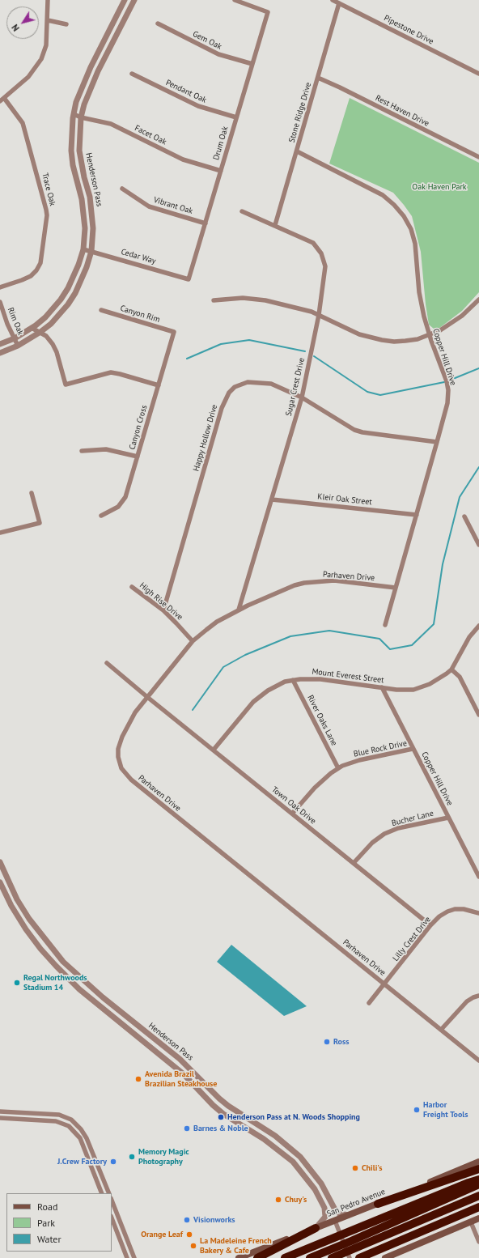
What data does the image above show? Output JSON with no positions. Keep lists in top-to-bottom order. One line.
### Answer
{"streets":{"main road":["San Pedro Avenue"],"street":["Pipestone Drive","Gem Oak","Pendant Oak","Rest Haven Drive","Stone Ridge Drive","Facet Oak","Drum Oak","Henderson Pass","Trace Oak","Vibrant Oak","Cedar Way","Canyon Rim","Rim Oak","Copper Hill Drive","Sugar Crest Drive","Canyon Cross","Happy Hollow Drive","Kleir Oak Street","Parhaven Drive","High Rise Drive","Mount Everest Street","River Oaks Lane","Blue Rock Drive","Town Oak Drive","Bucher Lane","Lilly Crest Drive"]},"crossings":[["Pipestone Drive","Stone Ridge Drive"],["Gem Oak","Drum Oak"],["Pendant Oak","Drum Oak"],["Rest Haven Drive","Stone Ridge Drive"],["Stone Ridge Drive","Copper Hill Drive"],["Stone Ridge Drive","Sugar Crest Drive"],["Facet Oak","Drum Oak"],["Facet Oak","Henderson Pass"],["Drum Oak","Vibrant Oak"],["Drum Oak","Cedar Way"],["Henderson Pass","Cedar Way"],["Henderson Pass","Rim Oak"],["Henderson Pass","San Pedro Avenue"],["Canyon Rim","Canyon Cross"],["Copper Hill Drive","Happy Hollow Drive"],["Copper Hill Drive","Kleir Oak Street"],["Copper Hill Drive","Parhaven Drive"],["Copper Hill Drive","Mount Everest Street"],["Copper Hill Drive","Blue Rock Drive"],["Copper Hill Drive","Bucher Lane"],["Sugar Crest Drive","Happy Hollow Drive"],["Sugar Crest Drive","Kleir Oak Street"],["Sugar Crest Drive","Parhaven Drive"],["Happy Hollow Drive","High Rise Drive"],["Parhaven Drive","High Rise Drive"],["Parhaven Drive","Town Oak Drive"],["Parhaven Drive","Lilly Crest Drive"],["Mount Everest Street","River Oaks Lane"],["Mount Everest Street","Town Oak Drive"],["River Oaks Lane","Blue Rock Drive"],["Blue Rock Drive","Town Oak Drive"],["Town Oak Drive","Bucher Lane"],["Town Oak Drive","Lilly Crest Drive"]],"parks":["Oak Haven Park"],"places":["Regal Northwoods Stadium 14","Ross","Avenida Brazil Brazilian Steakhouse","Harbor Freight Tools","Henderson Pass at N. Woods Shopping","Barnes & Noble","Memory Magic Photography","J.Crew Factory","Chili's","Chuy's","Visionworks","Orange Leaf","La Madeleine French Bakery & Cafe"],"legend":["Road","Park","Water"],"north":"bottom left"}
